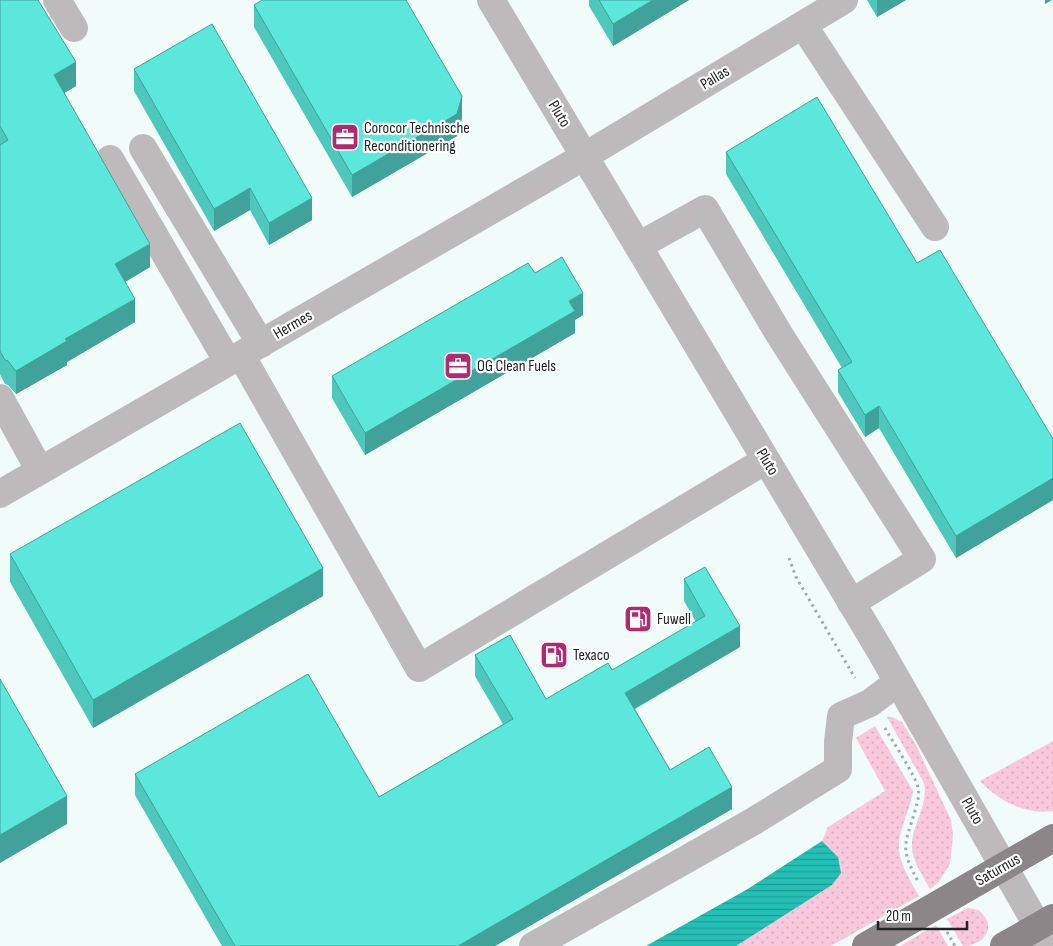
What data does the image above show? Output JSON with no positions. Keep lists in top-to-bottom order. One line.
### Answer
{"streets":{"main road":["Saturnus"],"street":["Pallas","Pluto","Hermes"]},"crossings":[["Pallas","Pluto"],["Pallas","Hermes"],["Pluto","Hermes"],["Pluto","Saturnus"]],"places":{"office":["Corocor Technische Reconditionering","OG Clean Fuels"],"fuel station":["Fuwell","Texaco"]},"scale_bar":"20 m"}
